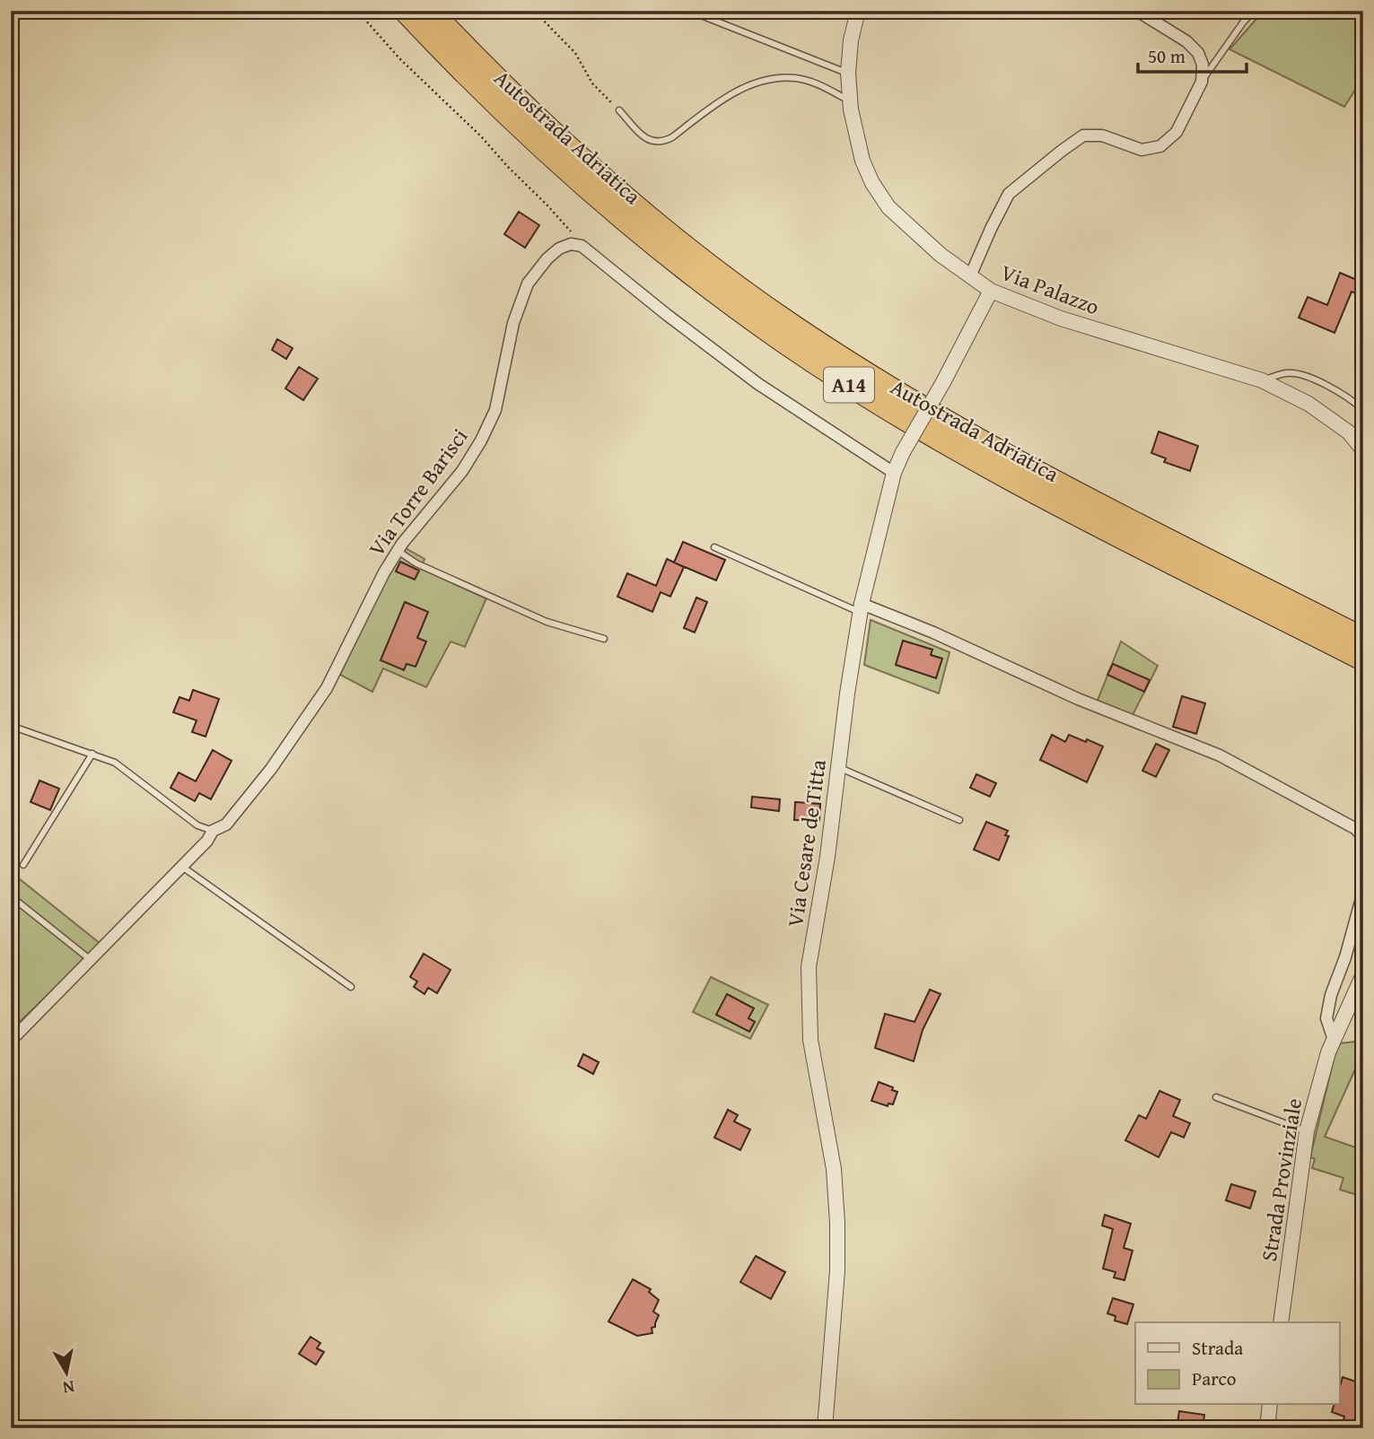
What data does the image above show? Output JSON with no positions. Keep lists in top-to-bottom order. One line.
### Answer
{"streets":{"highway":["Autostrada Adriatica","A14"],"street":["Via Palazzo","Via Torre Barisci","Via Cesare de Titta","Strada Provinziale"]},"crossings":[["Via Palazzo","Via Cesare de Titta"]],"legend":["Strada","Parco"],"scale_bar":"50 m","north":"bottom"}
